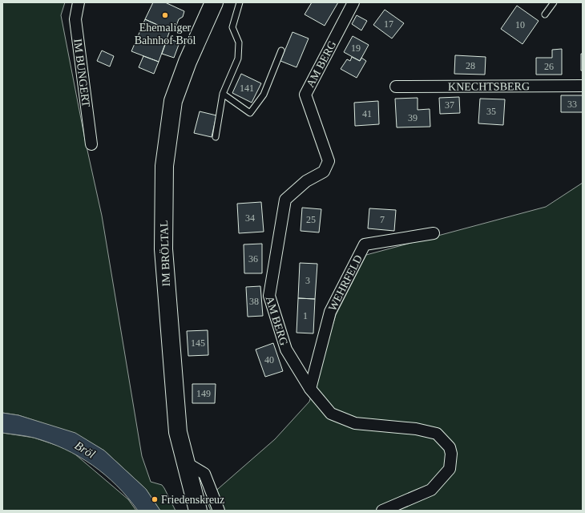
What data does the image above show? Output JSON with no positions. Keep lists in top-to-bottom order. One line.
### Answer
{"streets":{"main road":["IM BRÖLTAL"],"street":["AM BERG","IM BUNGERT","KNECHTSBERG","WEHRFELD"]},"crossings":[["AM BERG","WEHRFELD"]],"water":["Bröl"],"places":["Ehemaliger Bahnhof Bröl","Friedenskreuz"],"house_numbers":["17","10","19","28","26","141","33","37","35","41","39","34","25","7","36","3","38","1","145","40","149"]}
